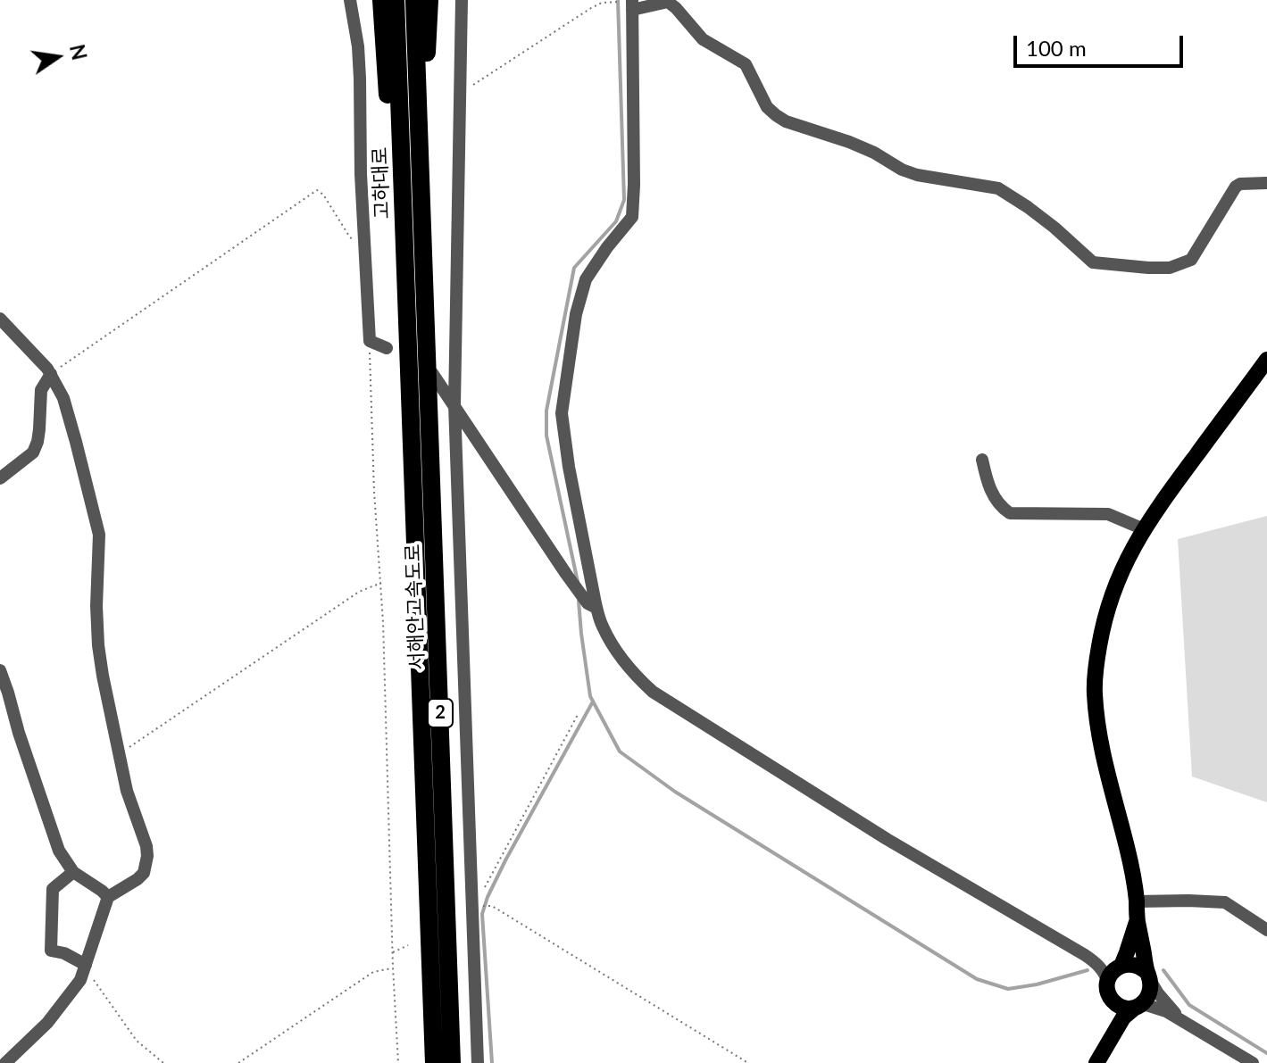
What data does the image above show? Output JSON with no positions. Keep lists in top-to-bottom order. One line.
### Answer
{"streets":{"highway":["고하대로","서해안고속도로","2"]},"crossings":[["고하대로","서해안고속도로"]],"scale_bar":"100 m","north":"right"}
